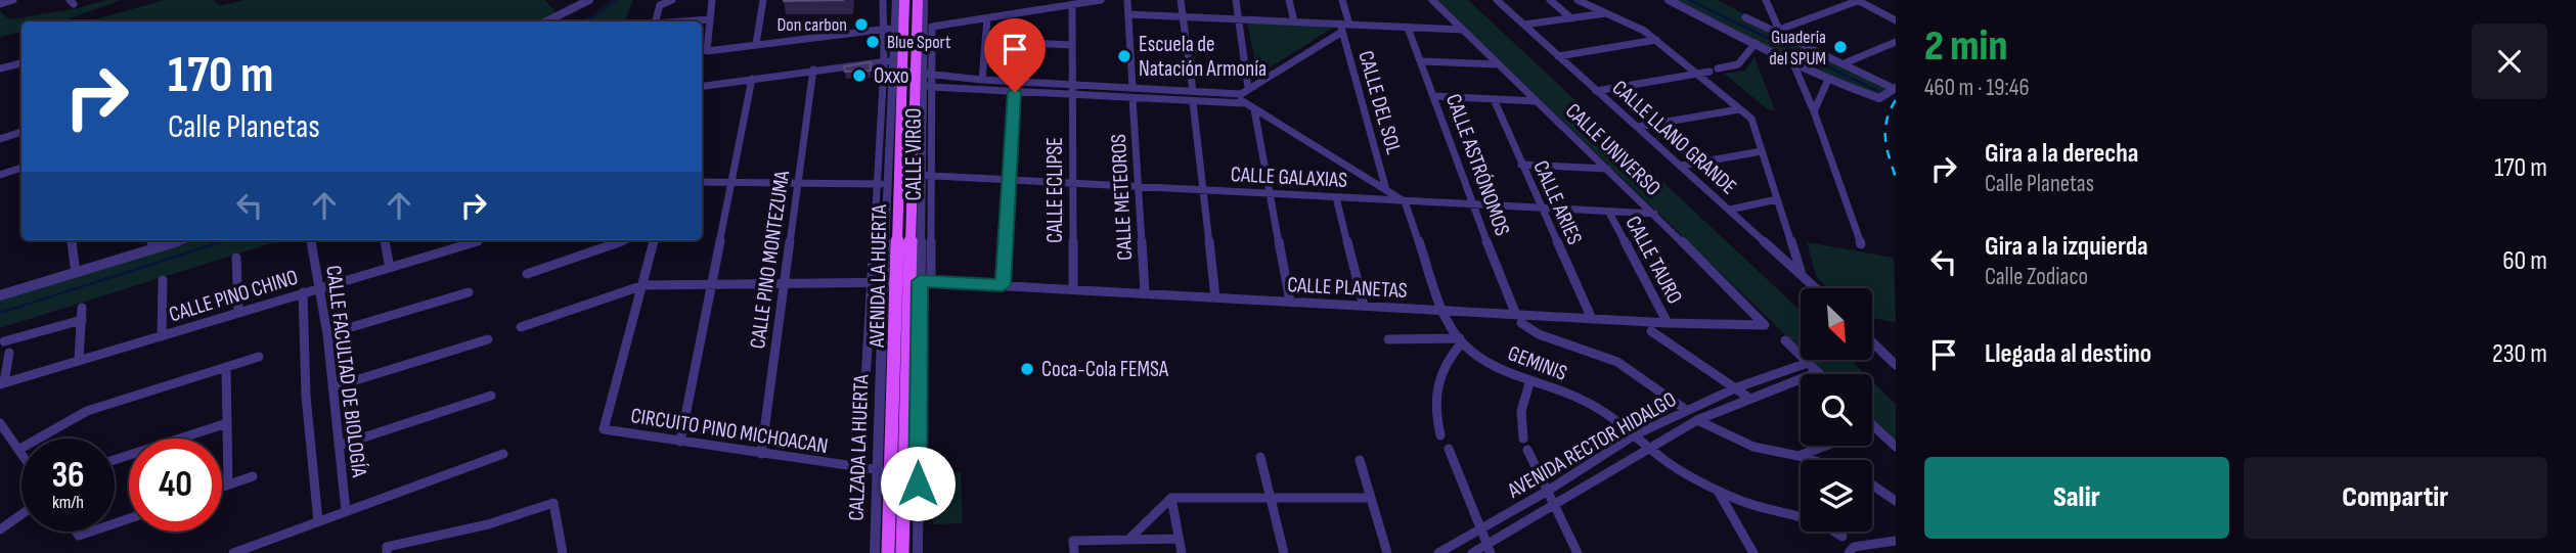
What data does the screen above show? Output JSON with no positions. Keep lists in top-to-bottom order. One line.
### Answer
{"streets":{"main road":["AVENIDA LA HUERTA"],"street":["CALLE DEL SOL","CALLE LLANO GRANDE","CALLE UNIVERSO","CALLE VIRGO","CALLE ASTRÓNOMOS","CALLE GALAXIAS","CALLE ECLIPSE","CALLE METEOROS","CALLE ARIES","CALLE PINO MONTEZUMA","CALLE TAURO","CALLE PLANETAS","CALLE PINO CHINO","GEMINIS","CALLE FACULTAD DE BIOLOGÍA","CIRCUITO PINO MICHOACAN","AVENIDA RECTOR HIDALGO","CALZADA LA HUERTA"]},"crossings":[["CALLE UNIVERSO","CALLE GALAXIAS"],["CALLE UNIVERSO","CALLE PLANETAS"],["CALLE VIRGO","CALLE GALAXIAS"],["CALLE VIRGO","AVENIDA LA HUERTA"],["CALLE VIRGO","CALLE PLANETAS"],["CALLE ASTRÓNOMOS","CALLE GALAXIAS"],["CALLE ASTRÓNOMOS","CALLE PLANETAS"],["CALLE GALAXIAS","CALLE ECLIPSE"],["CALLE GALAXIAS","CALLE METEOROS"],["CALLE GALAXIAS","CALLE ARIES"],["CALLE GALAXIAS","CALLE TAURO"],["CALLE GALAXIAS","AVENIDA LA HUERTA"],["CALLE GALAXIAS","GEMINIS"],["CALLE ECLIPSE","CALLE PLANETAS"],["CALLE METEOROS","CALLE PLANETAS"],["CALLE ARIES","CALLE PLANETAS"],["CALLE PINO MONTEZUMA","CALLE PLANETAS"],["CALLE PINO MONTEZUMA","CIRCUITO PINO MICHOACAN"],["CALLE TAURO","CALLE PLANETAS"],["AVENIDA LA HUERTA","CALLE PLANETAS"],["AVENIDA LA HUERTA","CIRCUITO PINO MICHOACAN"],["AVENIDA LA HUERTA","CALZADA LA HUERTA"],["CALLE PLANETAS","GEMINIS"],["CALLE PLANETAS","CIRCUITO PINO MICHOACAN"],["CALLE PLANETAS","CALZADA LA HUERTA"],["CALLE PINO CHINO","CALLE FACULTAD DE BIOLOGÍA"],["GEMINIS","AVENIDA RECTOR HIDALGO"],["CIRCUITO PINO MICHOACAN","CALZADA LA HUERTA"]],"places":["Don carbon","Blue Sport","Guadería del SPUM","Escuela de Natación Armonía","Oxxo","Coca-Cola FEMSA"],"north":"bottom right","page":{"heading":["2 min","460 m · 19:46"],"turn":["170 m","Calle Planetas"],"list":[{"name":"Gira a la derecha","note":"Calle Planetas","value":"170 m"},{"name":"Gira a la izquierda","note":"Calle Zodiaco","value":"60 m"},{"name":"Llegada al destino","value":"230 m"}],"speed":"36 km/h","limit":"40","buttons":["Salir","Compartir"]}}
